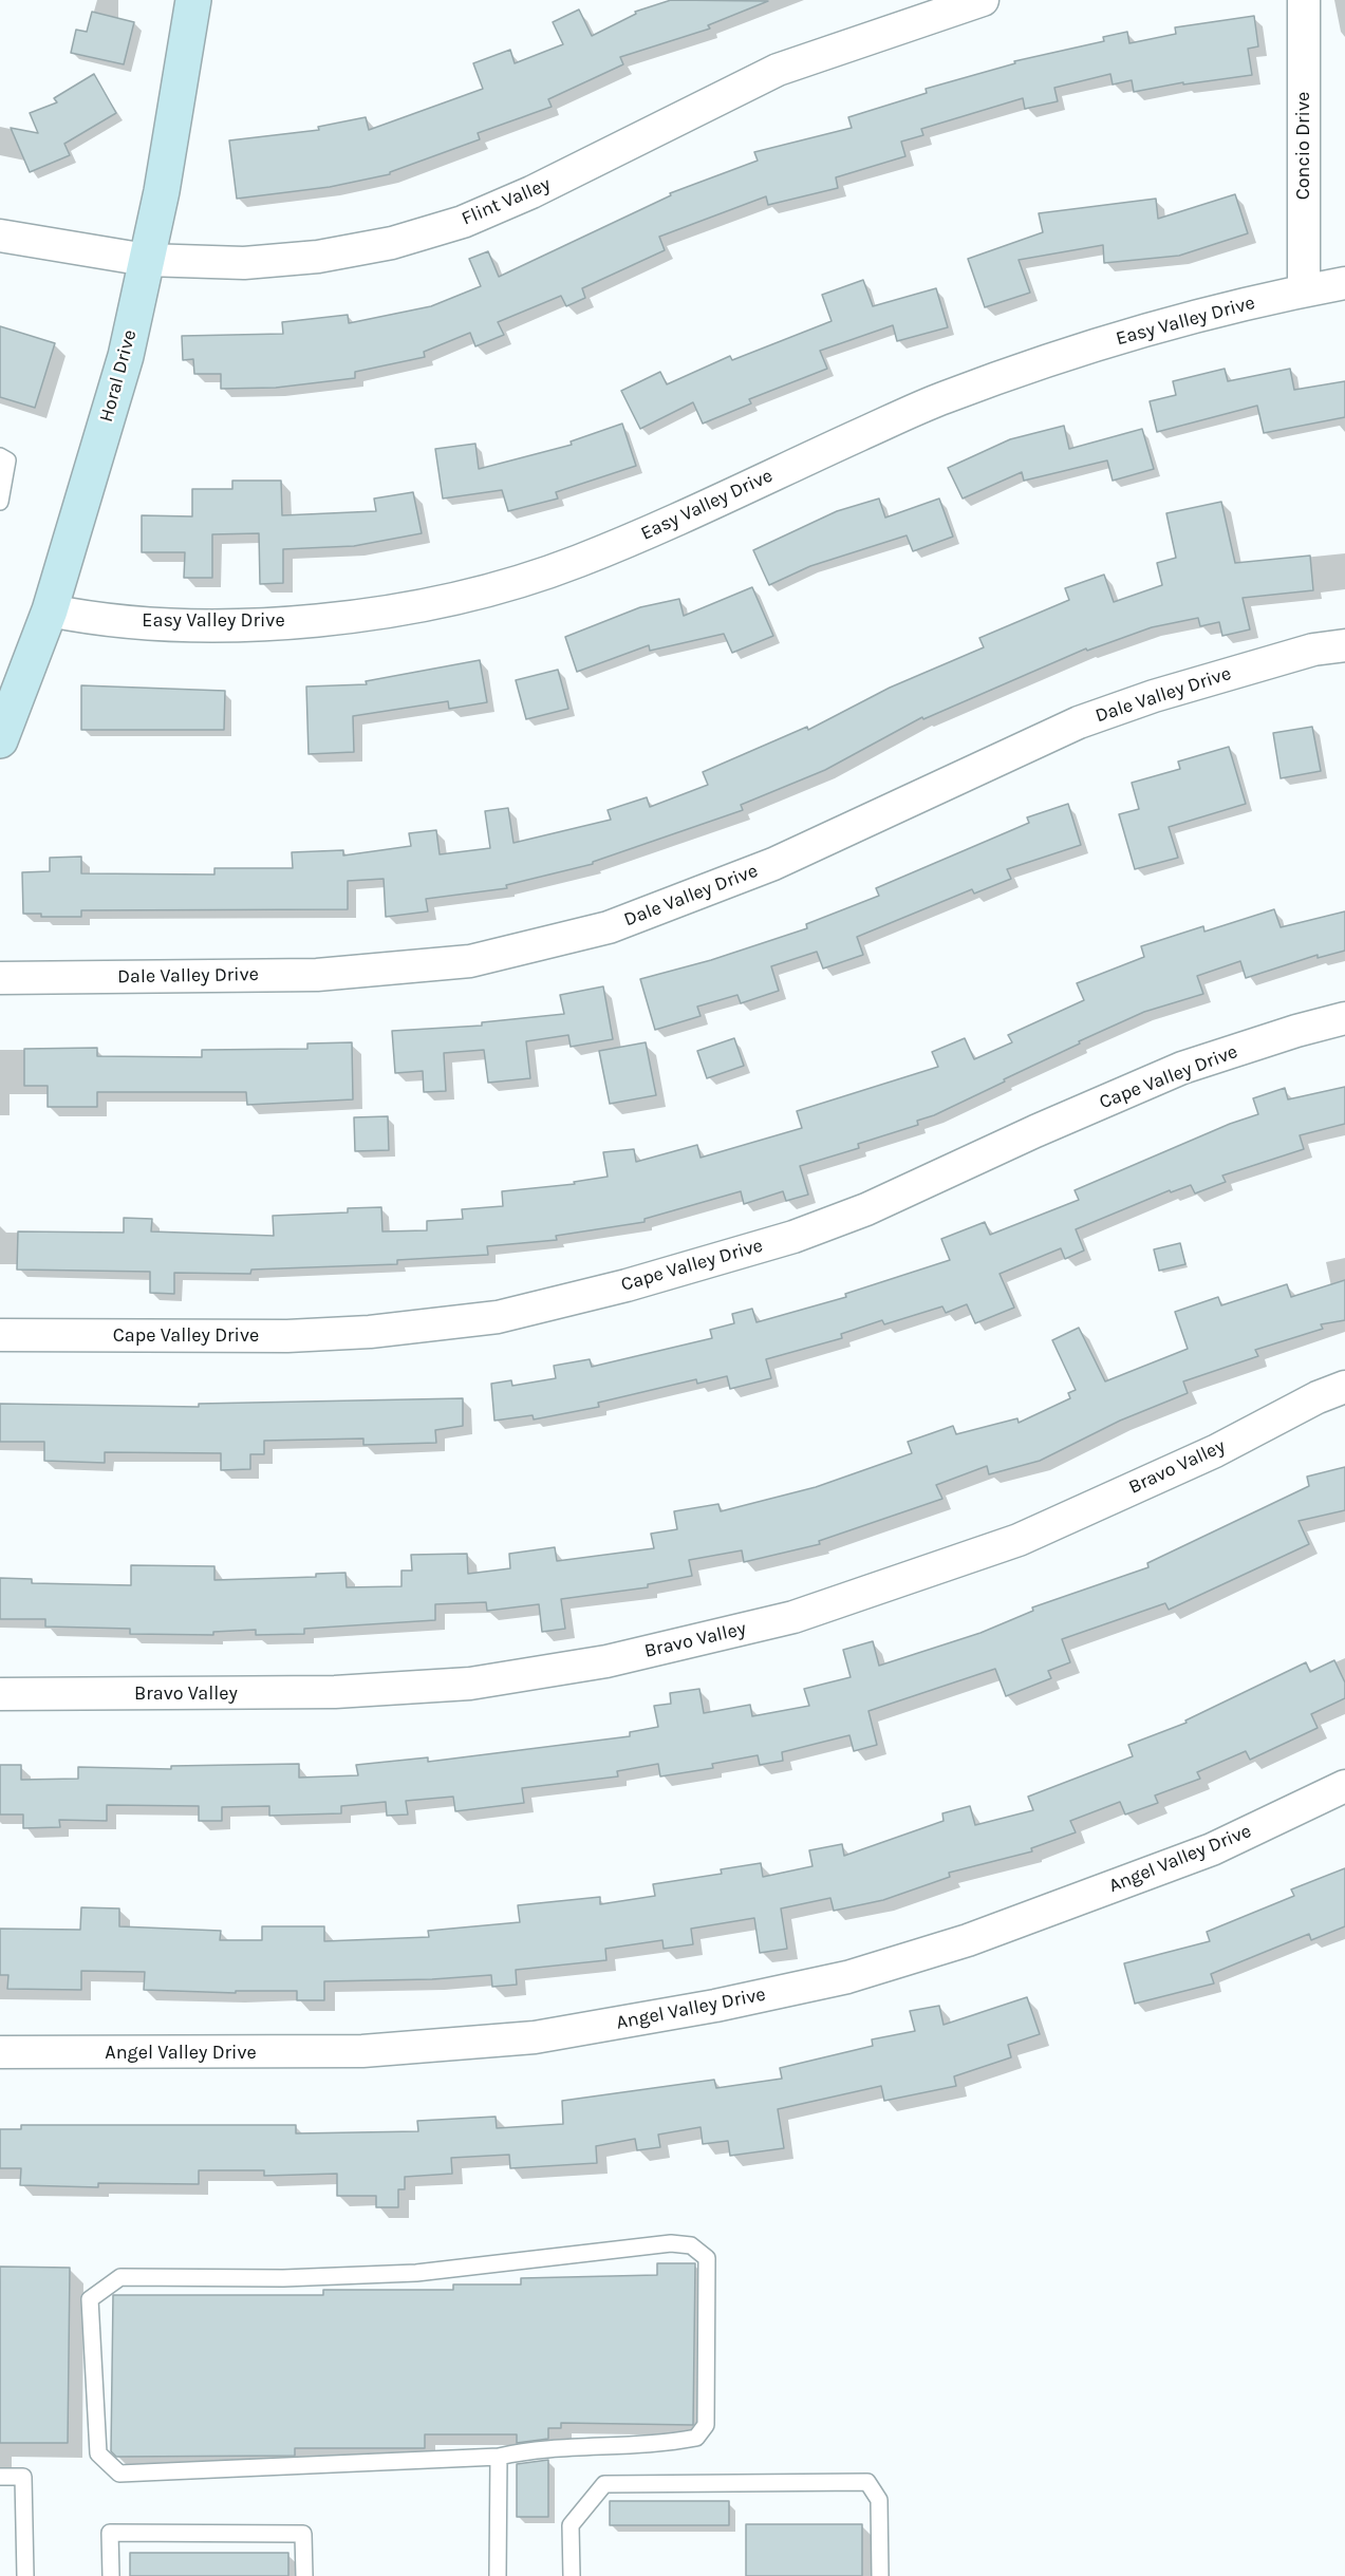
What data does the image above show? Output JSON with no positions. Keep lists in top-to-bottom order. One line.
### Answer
{"streets":{"street":["Concio Drive","Flint Valley","Easy Valley Drive","Horal Drive","Dale Valley Drive","Cape Valley Drive","Bravo Valley","Angel Valley Drive"]},"crossings":[["Concio Drive","Easy Valley Drive"],["Flint Valley","Horal Drive"],["Easy Valley Drive","Horal Drive"]]}
